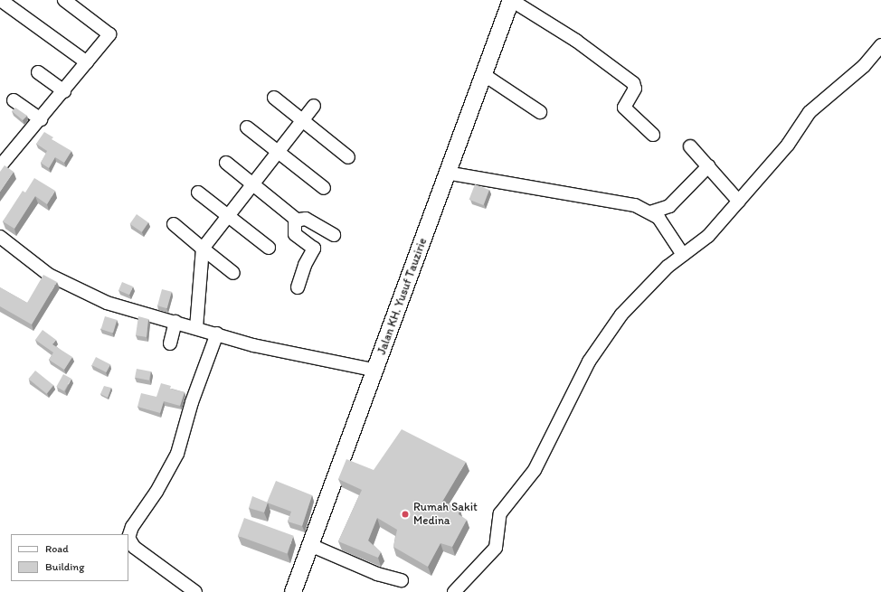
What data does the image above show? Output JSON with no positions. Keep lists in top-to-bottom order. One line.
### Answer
{"streets":{"main road":["Jalan KH. Yusuf Tauzirie"]},"places":["Rumah Sakit Medina"],"legend":["Road","Building"]}
